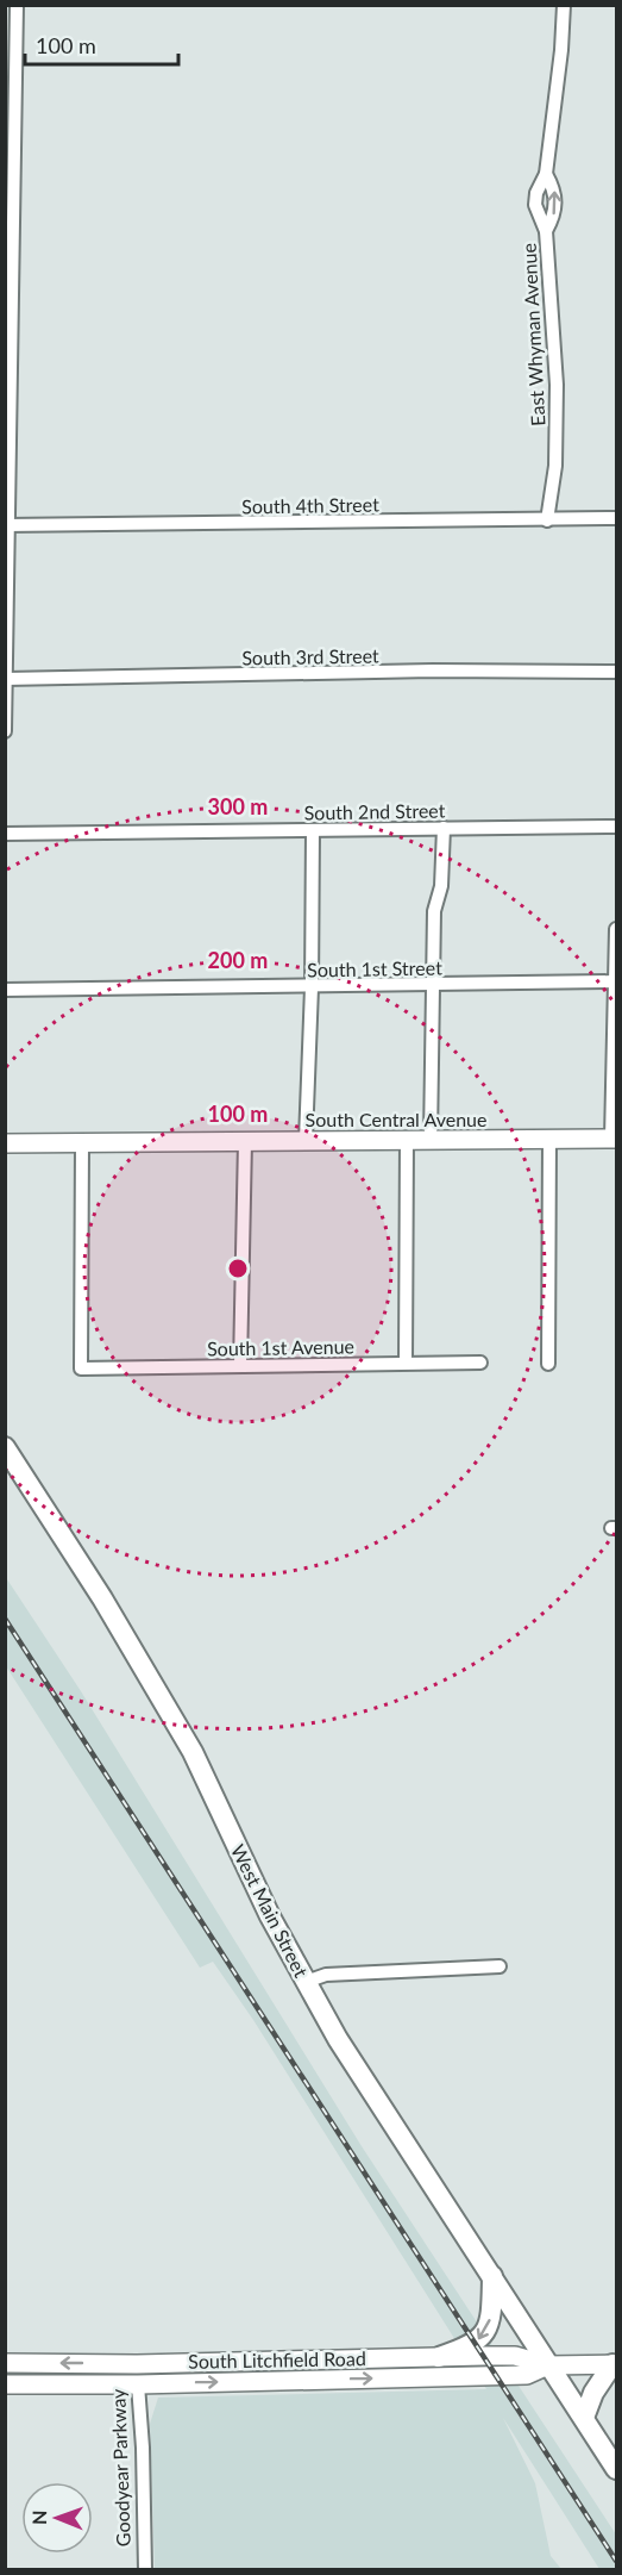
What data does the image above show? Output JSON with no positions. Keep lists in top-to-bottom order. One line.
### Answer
{"streets":{"main road":["South Central Avenue","West Main Street","South Litchfield Road","Goodyear Parkway"],"street":["East Whyman Avenue","South 4th Street","South 3rd Street","South 2nd Street","South 1st Street","South 1st Avenue"]},"crossings":[["East Whyman Avenue","South 4th Street"],["South Central Avenue","South 1st Avenue"],["West Main Street","South Litchfield Road"],["South Litchfield Road","Goodyear Parkway"]],"scale_bar":"100 m","north":"left","rings":["300 m","200 m","100 m"]}
